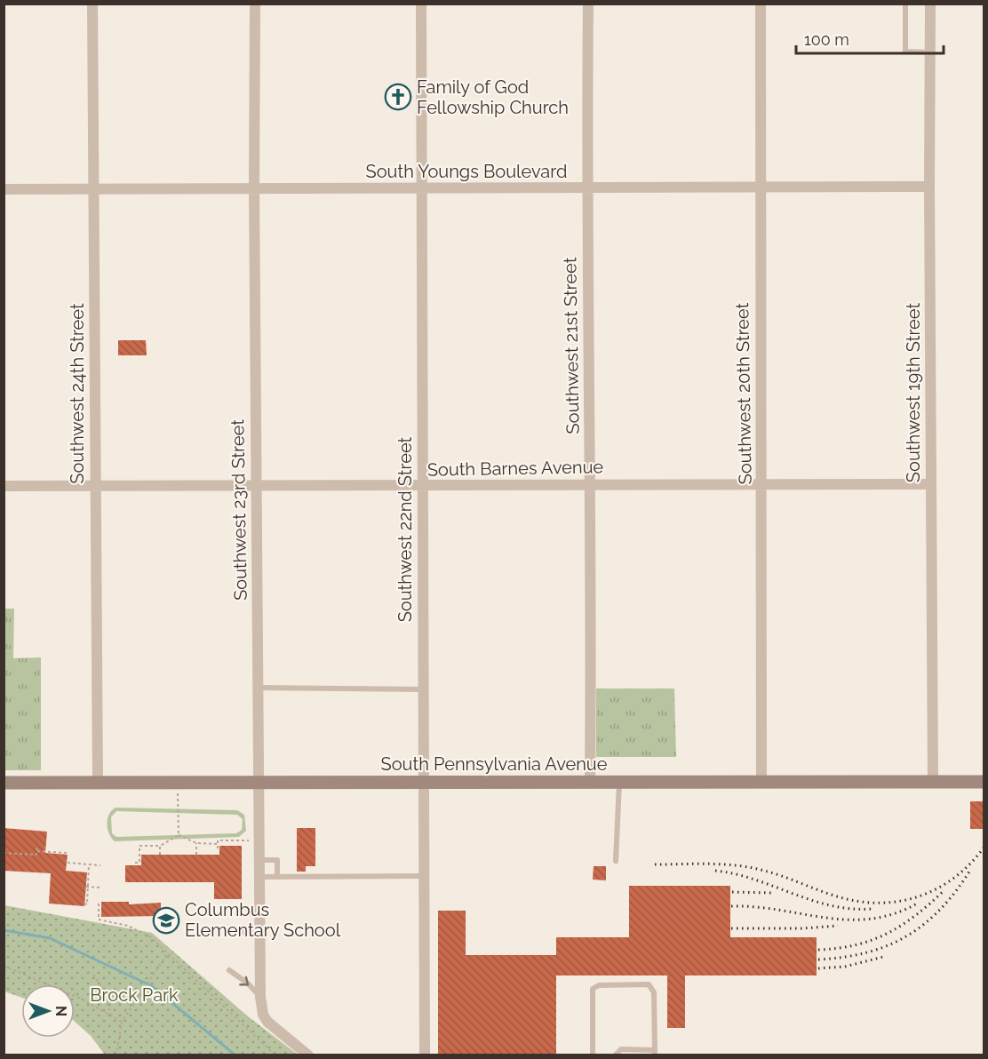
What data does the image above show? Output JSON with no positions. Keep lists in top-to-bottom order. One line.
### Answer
{"streets":{"main road":["South Pennsylvania Avenue"],"street":["South Youngs Boulevard","Southwest 21st Street","Southwest 19th Street","Southwest 24th Street","Southwest 20th Street","South Barnes Avenue","Southwest 23rd Street","Southwest 22nd Street"]},"crossings":[["South Youngs Boulevard","Southwest 21st Street"],["South Youngs Boulevard","Southwest 19th Street"],["South Youngs Boulevard","Southwest 24th Street"],["South Youngs Boulevard","Southwest 20th Street"],["South Youngs Boulevard","Southwest 23rd Street"],["South Youngs Boulevard","Southwest 22nd Street"],["Southwest 21st Street","South Barnes Avenue"],["Southwest 21st Street","South Pennsylvania Avenue"],["Southwest 19th Street","South Barnes Avenue"],["Southwest 19th Street","South Pennsylvania Avenue"],["Southwest 24th Street","South Barnes Avenue"],["Southwest 24th Street","South Pennsylvania Avenue"],["Southwest 20th Street","South Barnes Avenue"],["Southwest 20th Street","South Pennsylvania Avenue"],["South Barnes Avenue","Southwest 23rd Street"],["South Barnes Avenue","Southwest 22nd Street"],["Southwest 23rd Street","South Pennsylvania Avenue"],["Southwest 22nd Street","South Pennsylvania Avenue"]],"parks":["Brock Park"],"places":{"church":["Family of God Fellowship Church"],"school or university":["Columbus Elementary School"]},"scale_bar":"100 m","north":"right"}
